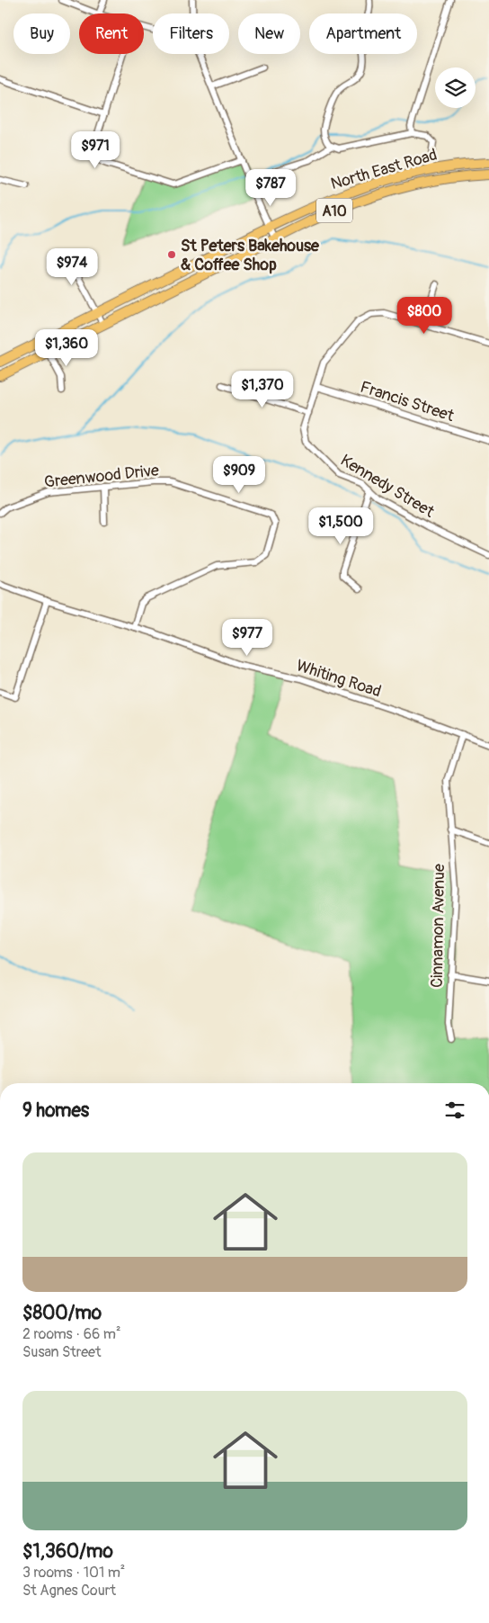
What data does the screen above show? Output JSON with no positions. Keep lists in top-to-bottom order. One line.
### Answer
{"streets":{"main road":["North East Road","A10"],"street":["Francis Street","Greenwood Drive","Kennedy Street","Whiting Road","Cinnamon Avenue"]},"crossings":[["Francis Street","Kennedy Street"],["Greenwood Drive","Whiting Road"],["Whiting Road","Cinnamon Avenue"]],"places":["St Peters Bakehouse & Coffee Shop"],"page":{"chip":["Buy","Rent","Filters","New","Apartment"],"price":["$971","$787","$974","$800","$1,360","$1,370","$909","$1,500","$977"],"heading":"9 homes","list":[{"name":"$800/mo","note":"2 rooms · 66 m² · Susan Street"},{"name":"$1,360/mo","note":"3 rooms · 101 m² · St Agnes Court"}]}}
